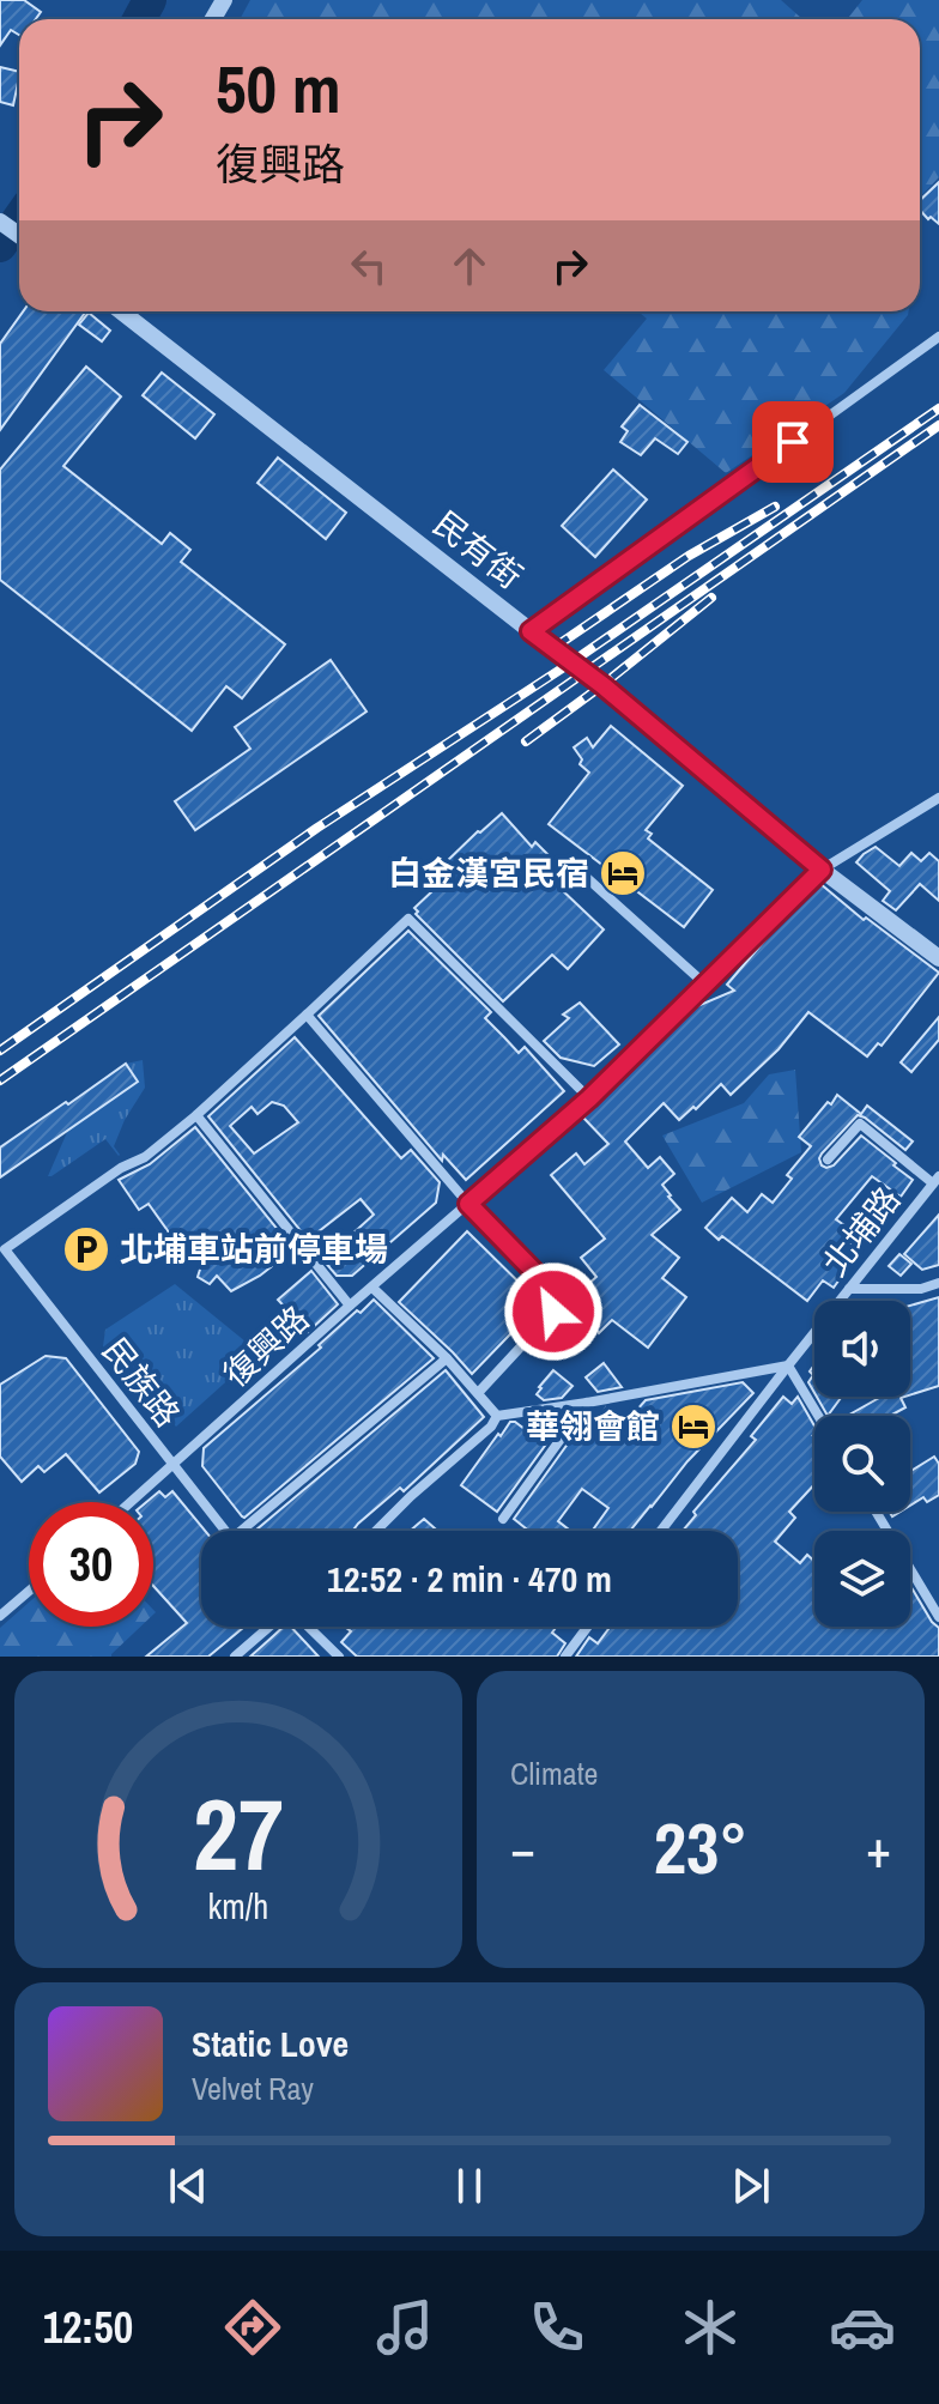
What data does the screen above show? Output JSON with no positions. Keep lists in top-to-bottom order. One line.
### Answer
{"streets":{"street":["民有街","北埔路","復興路","民族路"]},"crossings":[["民有街","復興路"],["復興路","民族路"]],"places":{"hotel":["白金漢宮民宿","華翎會館"],"parking":["北埔車站前停車場"]},"page":{"turn":["50 m","復興路"],"limit":"30","trip":"12:52 · 2 min · 470 m","tile":"Climate","heat":["−","23°","+"],"song":["Static Love","Velvet Ray"],"tabs":"12:50","gauge":["27","km/h"]}}
